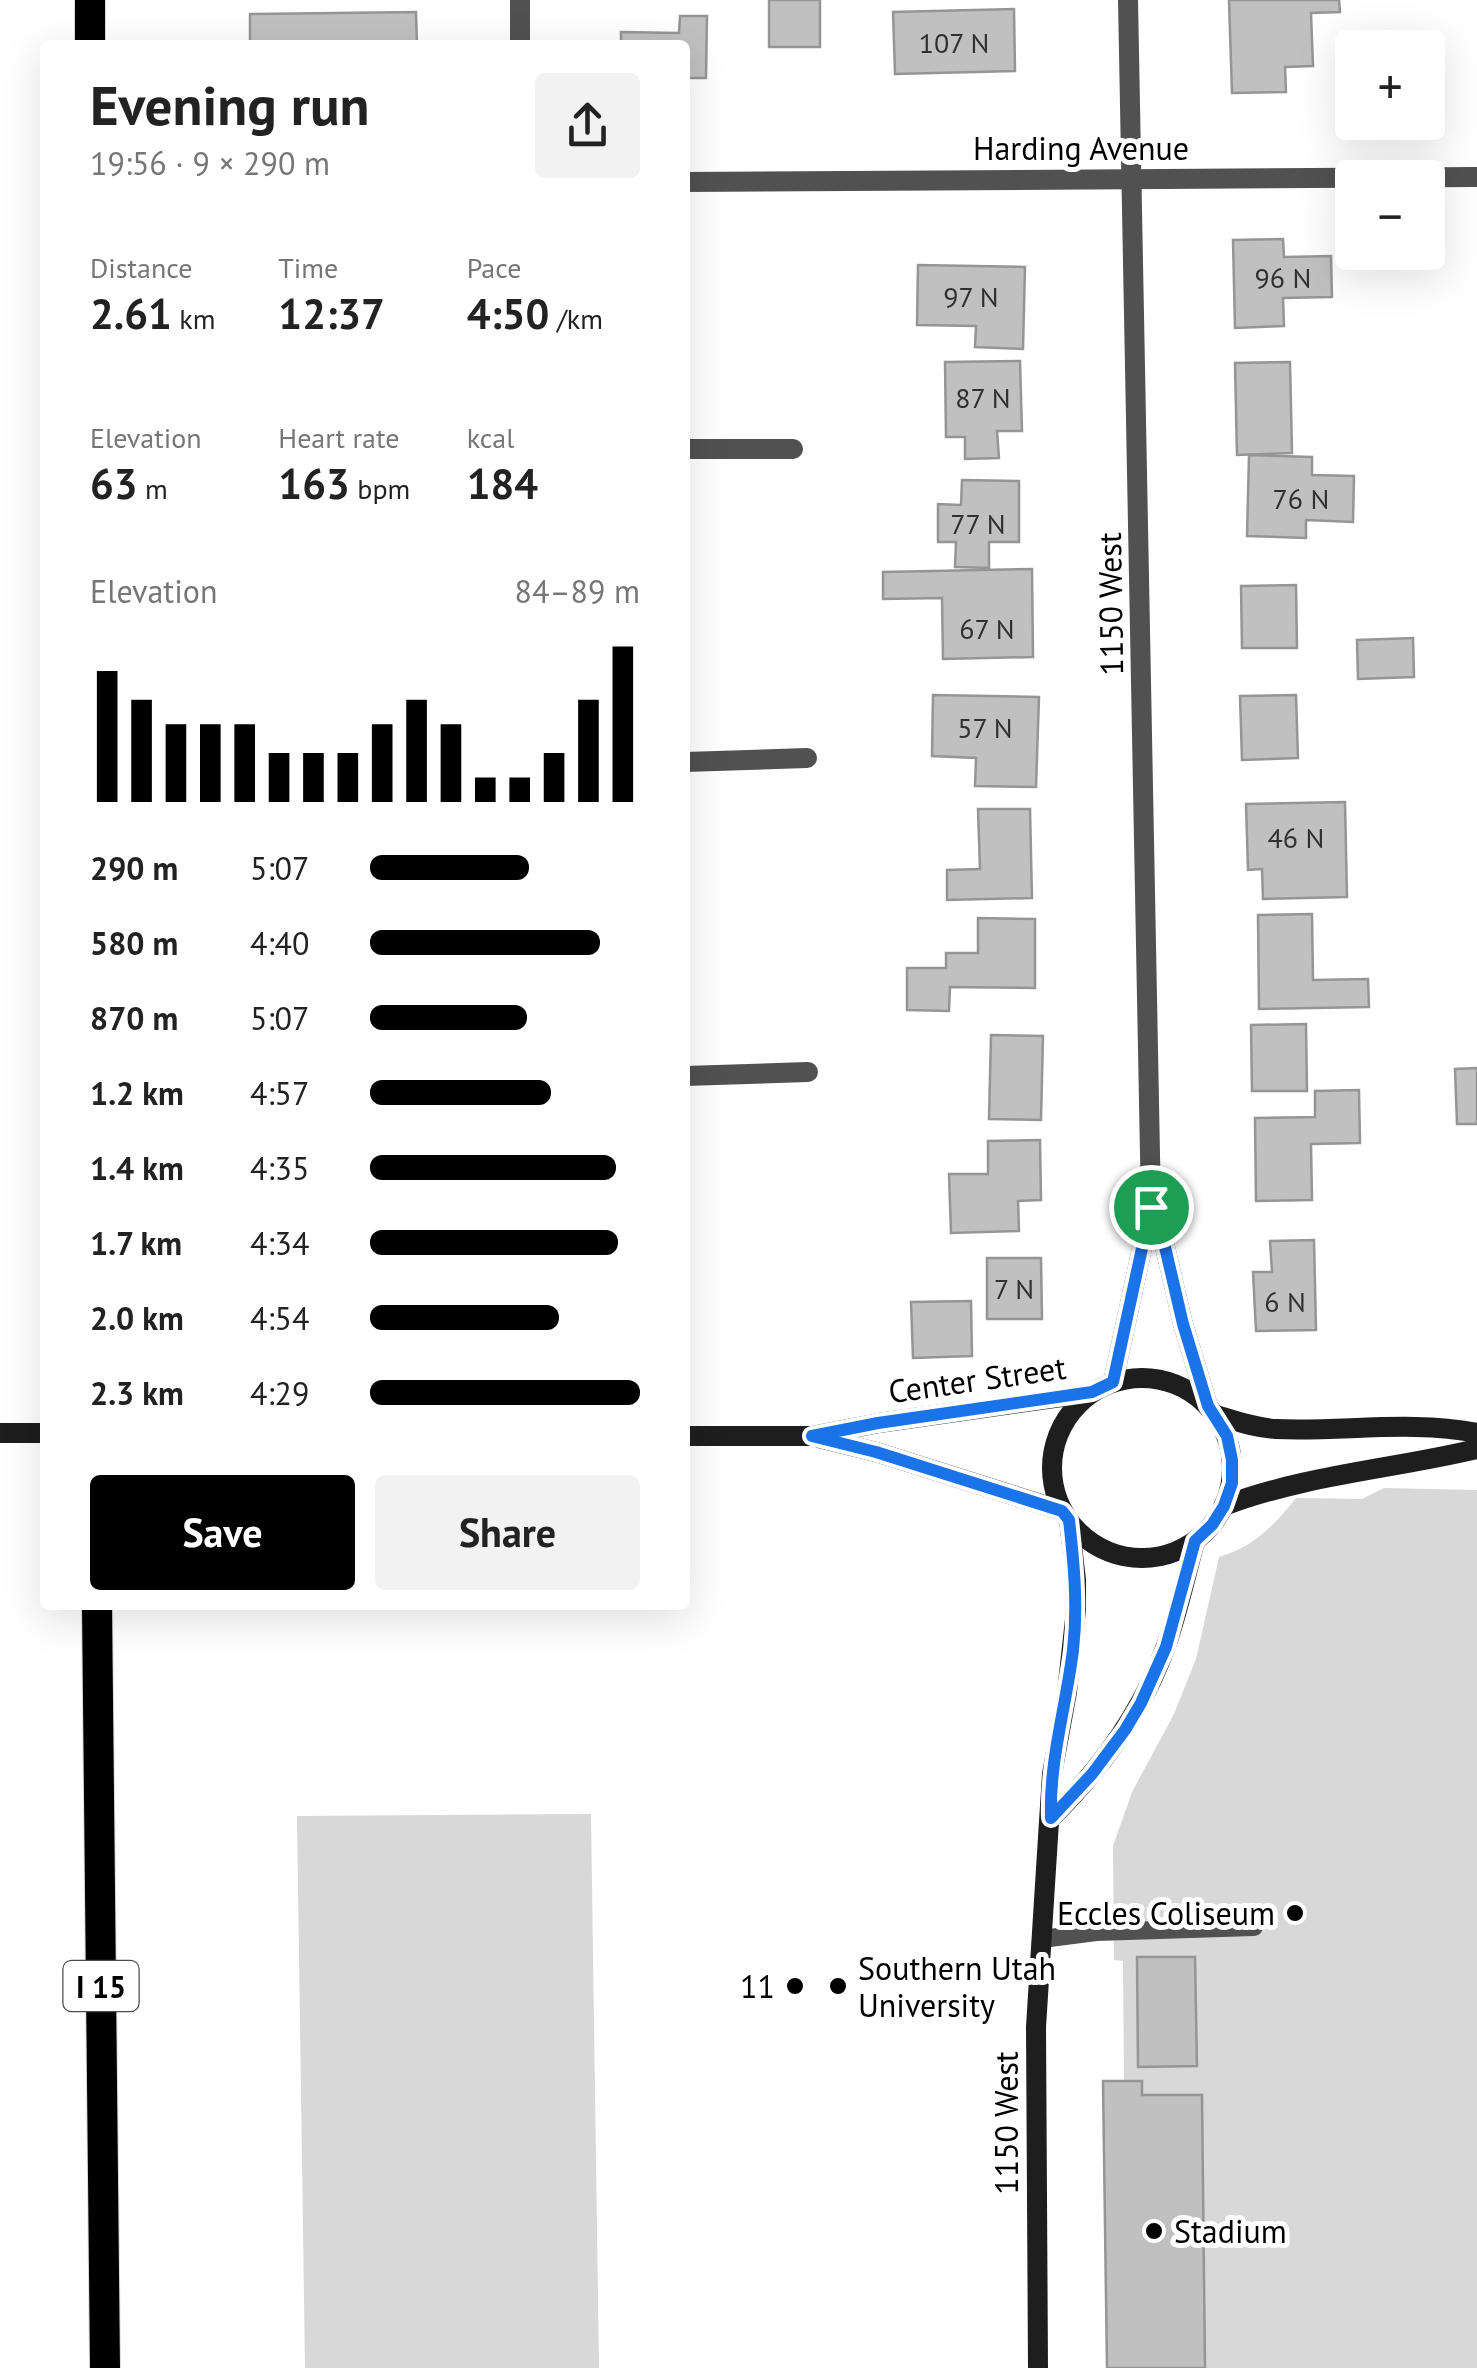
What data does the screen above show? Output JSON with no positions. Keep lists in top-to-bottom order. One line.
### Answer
{"streets":{"highway":["I 15"],"main road":["1150 West","Center Street"],"street":["Harding Avenue"]},"crossings":[["Harding Avenue","1150 West"],["1150 West","Center Street"]],"places":["Eccles Coliseum","11","Southern Utah University","Stadium"],"house_numbers":["107 N","96 N","97 N","87 N","76 N","77 N","67 N","57 N","46 N","7 N","6 N"],"page":{"map_buttons":["+","−"],"heading":["Evening run","19:56 · 9 × 290 m"],"stats":[["Distance","2.61 km"],["Time","12:37"],["Pace","4:50 /km"],["Elevation","63 m"],["Heart rate","163 bpm"],["kcal","184"]],"chart":["Elevation","84–89 m"],"list":[{"name":"290 m","note":"5:07"},{"name":"580 m","note":"4:40"},{"name":"870 m","note":"5:07"},{"name":"1.2 km","note":"4:57"},{"name":"1.4 km","note":"4:35"},{"name":"1.7 km","note":"4:34"},{"name":"2.0 km","note":"4:54"},{"name":"2.3 km","note":"4:29"}],"buttons":["Save","Share"]}}
